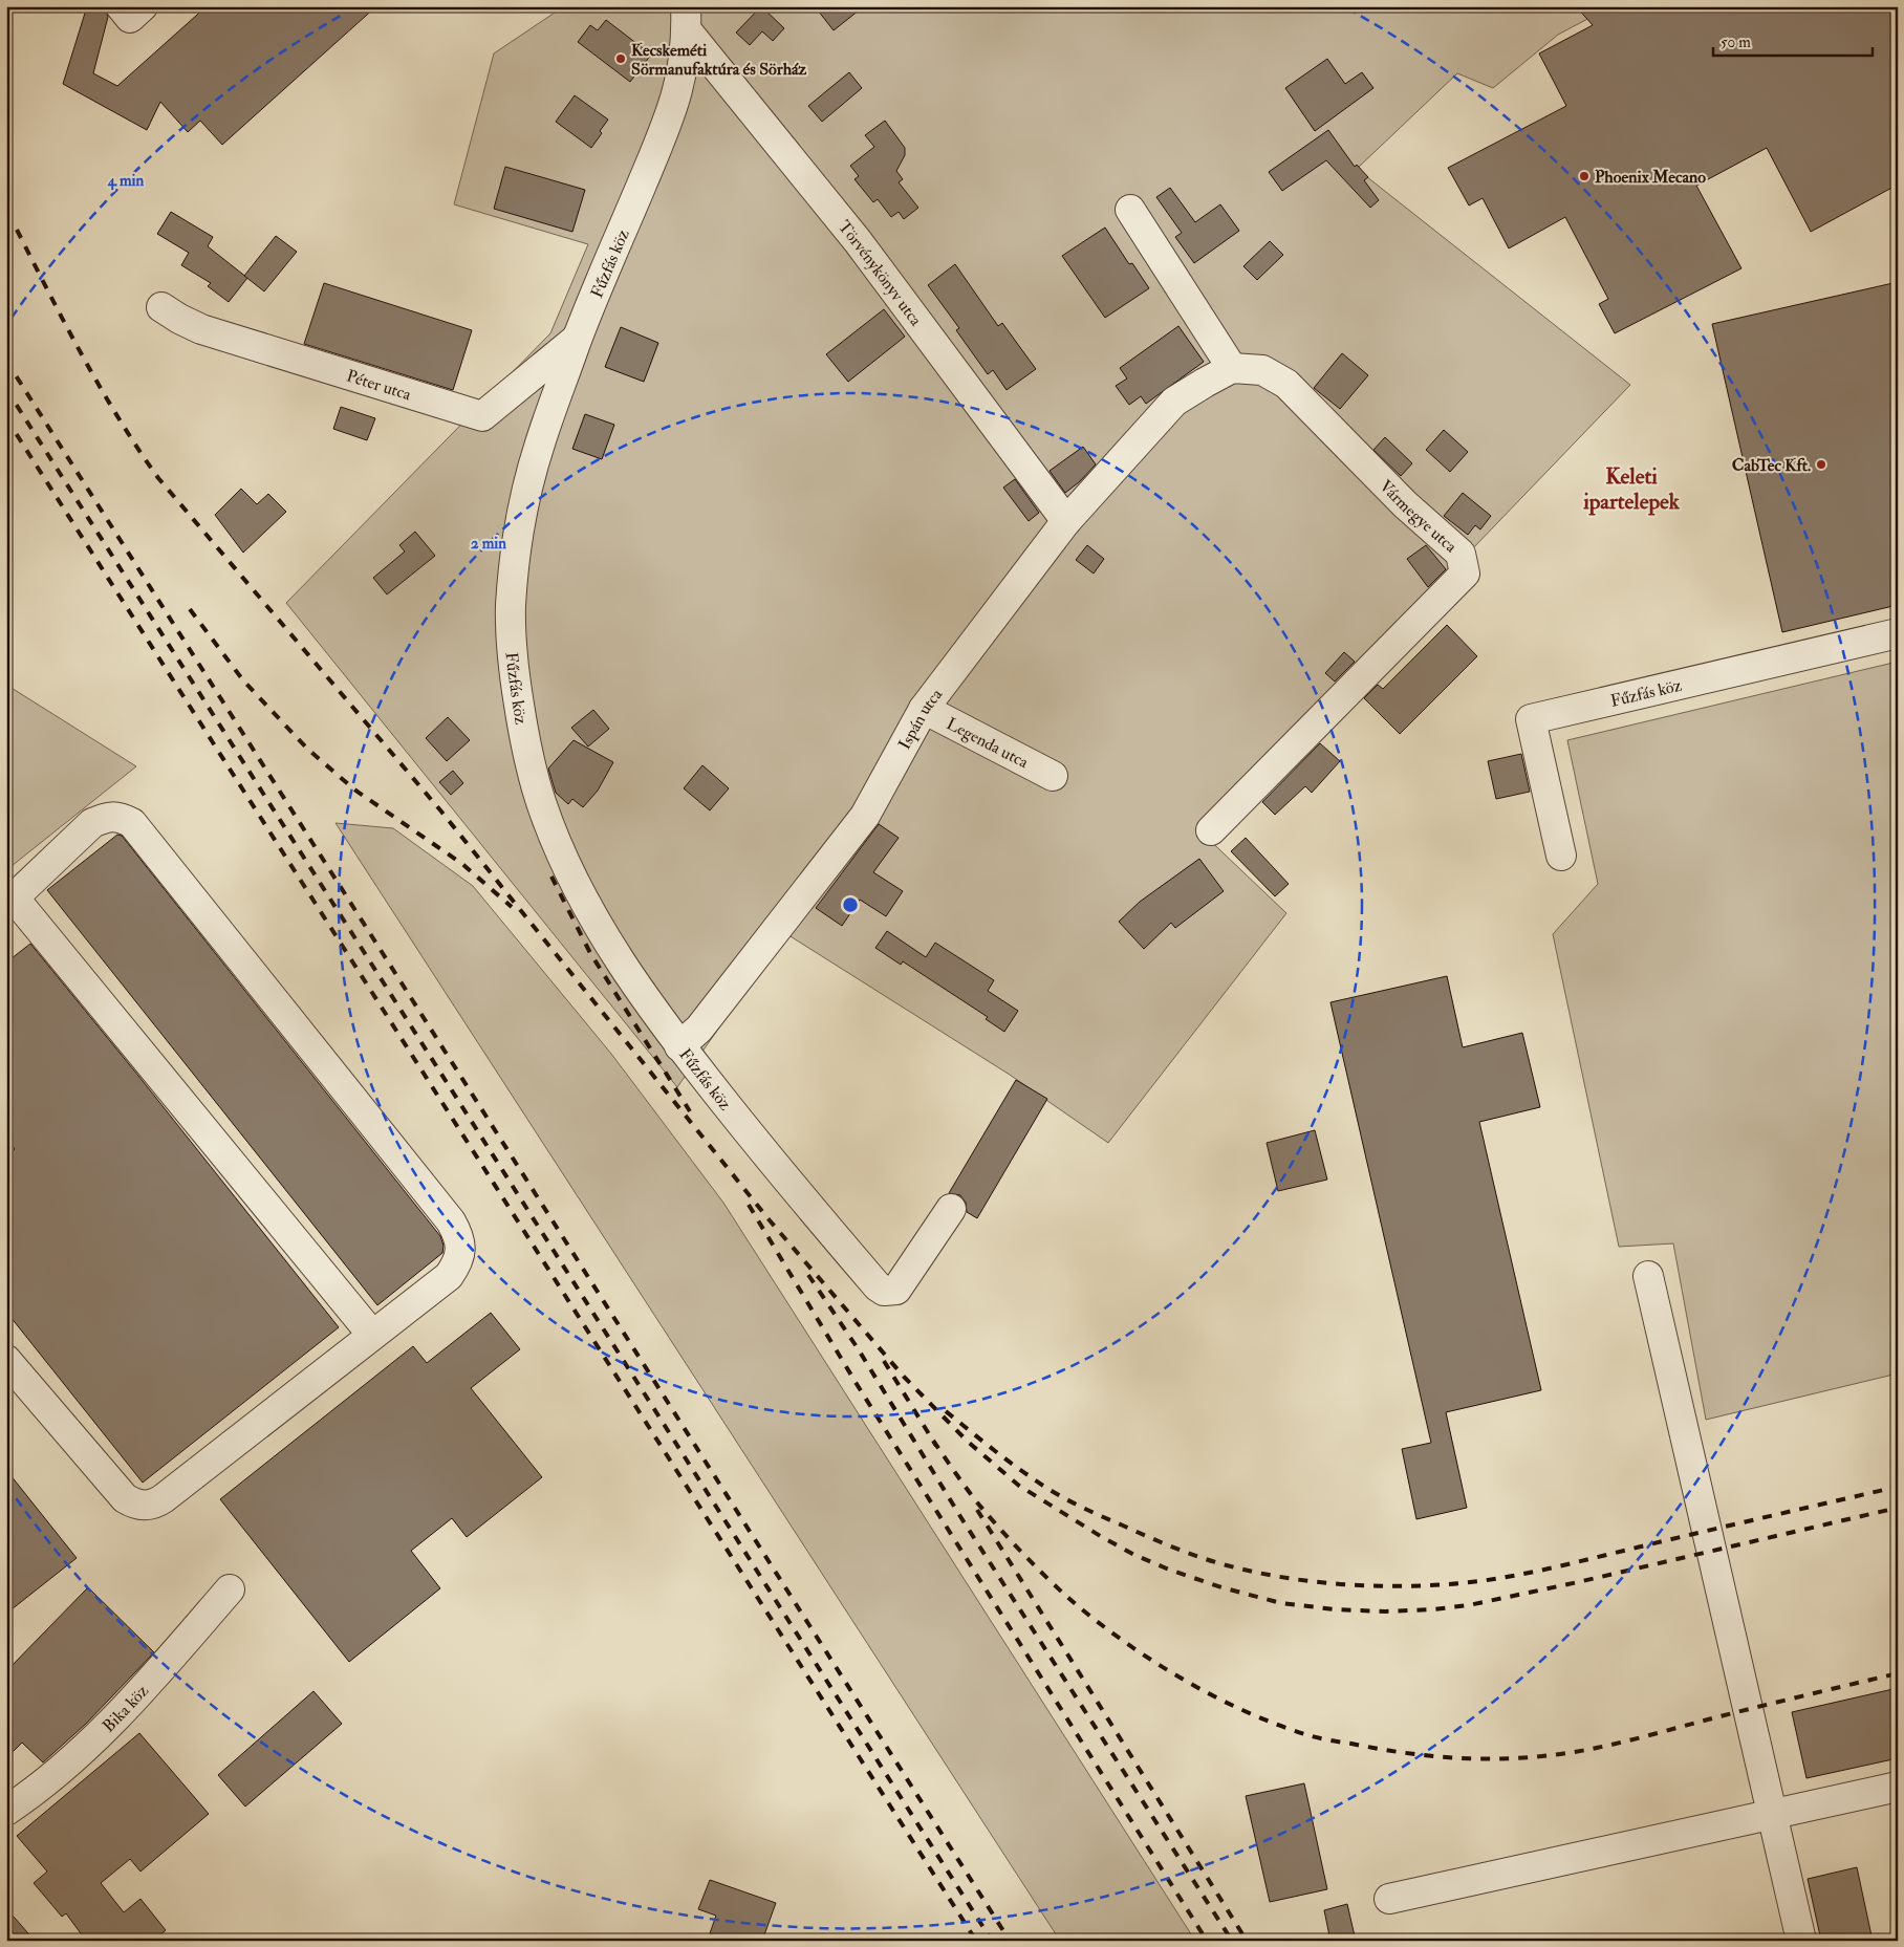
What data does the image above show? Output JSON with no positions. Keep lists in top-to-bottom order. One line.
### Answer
{"streets":{"street":["Fűzfás köz","Törvénykönyv utca","Péter utca","Vármegye utca","Ispán utca","Legenda utca","Bika köz"]},"crossings":[["Fűzfás köz","Törvénykönyv utca"],["Fűzfás köz","Péter utca"],["Fűzfás köz","Ispán utca"],["Törvénykönyv utca","Ispán utca"],["Vármegye utca","Ispán utca"],["Ispán utca","Legenda utca"]],"districts":["Keleti ipartelepek"],"places":["Kecskeméti Sörmanufaktúra és Sörház","Phoenix Mecano","CabTec Kft."],"scale_bar":"50 m","rings":["4 min","2 min"]}
